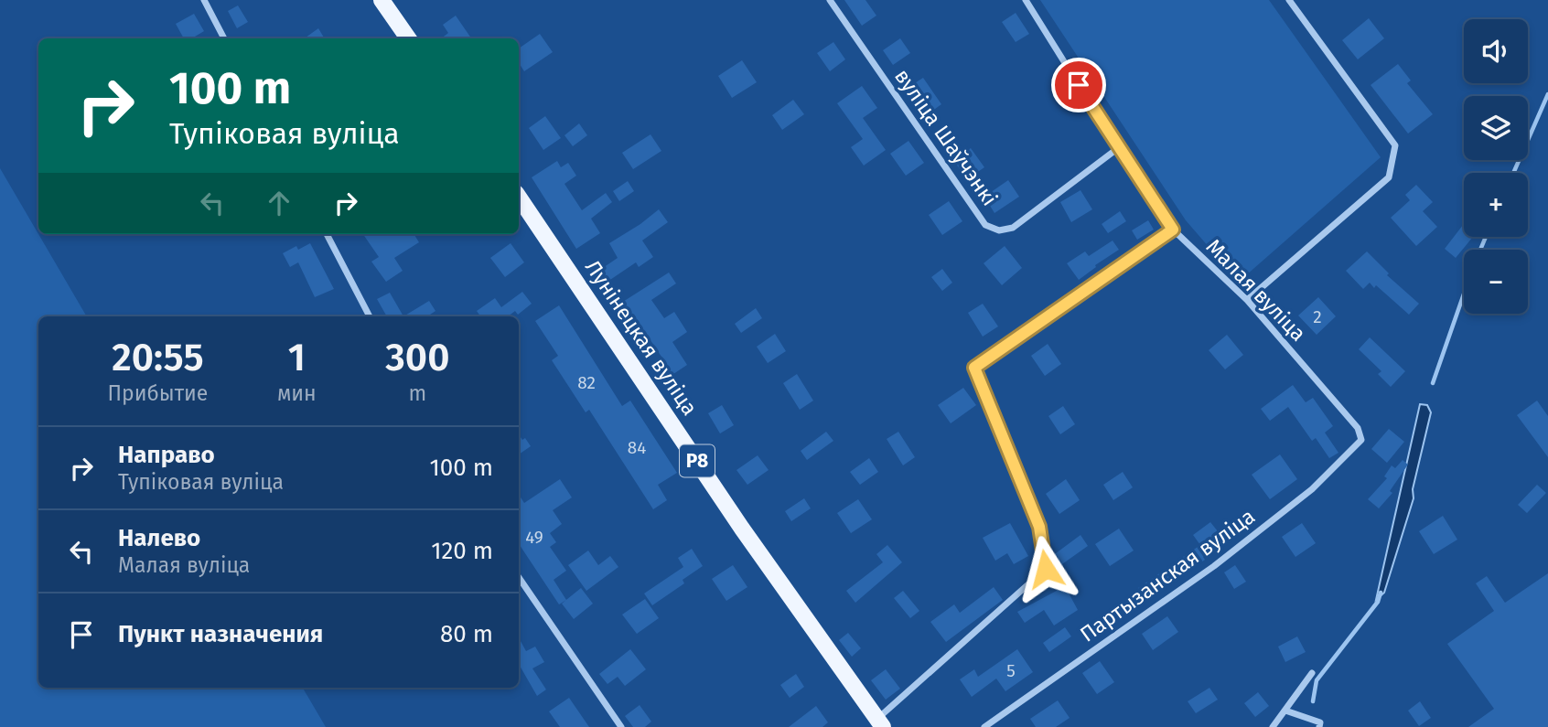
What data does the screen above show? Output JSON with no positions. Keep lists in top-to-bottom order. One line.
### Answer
{"streets":{"main road":["Лунінецкая вуліца","Р8"],"street":["вуліца Шаўчэнкі","Малая вуліца","Партызанская вуліца"]},"crossings":[["вуліца Шаўчэнкі","Малая вуліца"],["Малая вуліца","Партызанская вуліца"]],"house_numbers":["2","82","84","49","5"],"page":{"map_buttons":["+","−"],"turn":["100 m","Тупіковая вуліца"],"eta":["20:55","Прибытие","1","мин","300","m"],"list":[{"name":"Направо","note":"Тупіковая вуліца","value":"100 m"},{"name":"Налево","note":"Малая вуліца","value":"120 m"},{"name":"Пункт назначения","value":"80 m"}]}}
